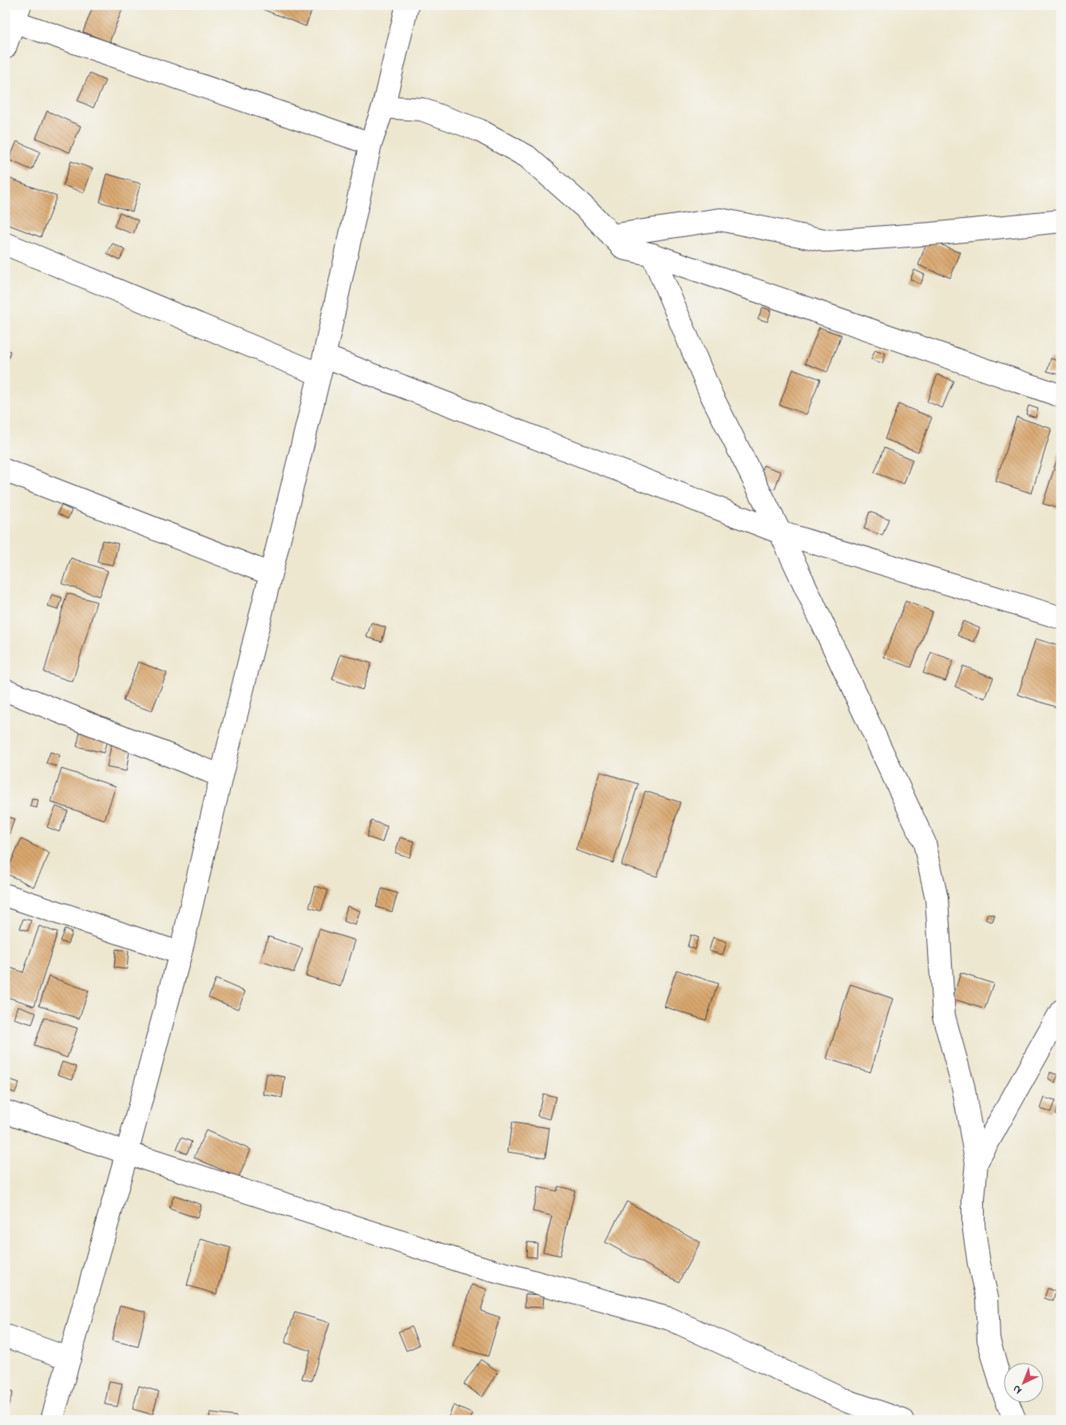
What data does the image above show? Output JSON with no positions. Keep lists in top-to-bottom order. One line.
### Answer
{"north":"bottom left"}
